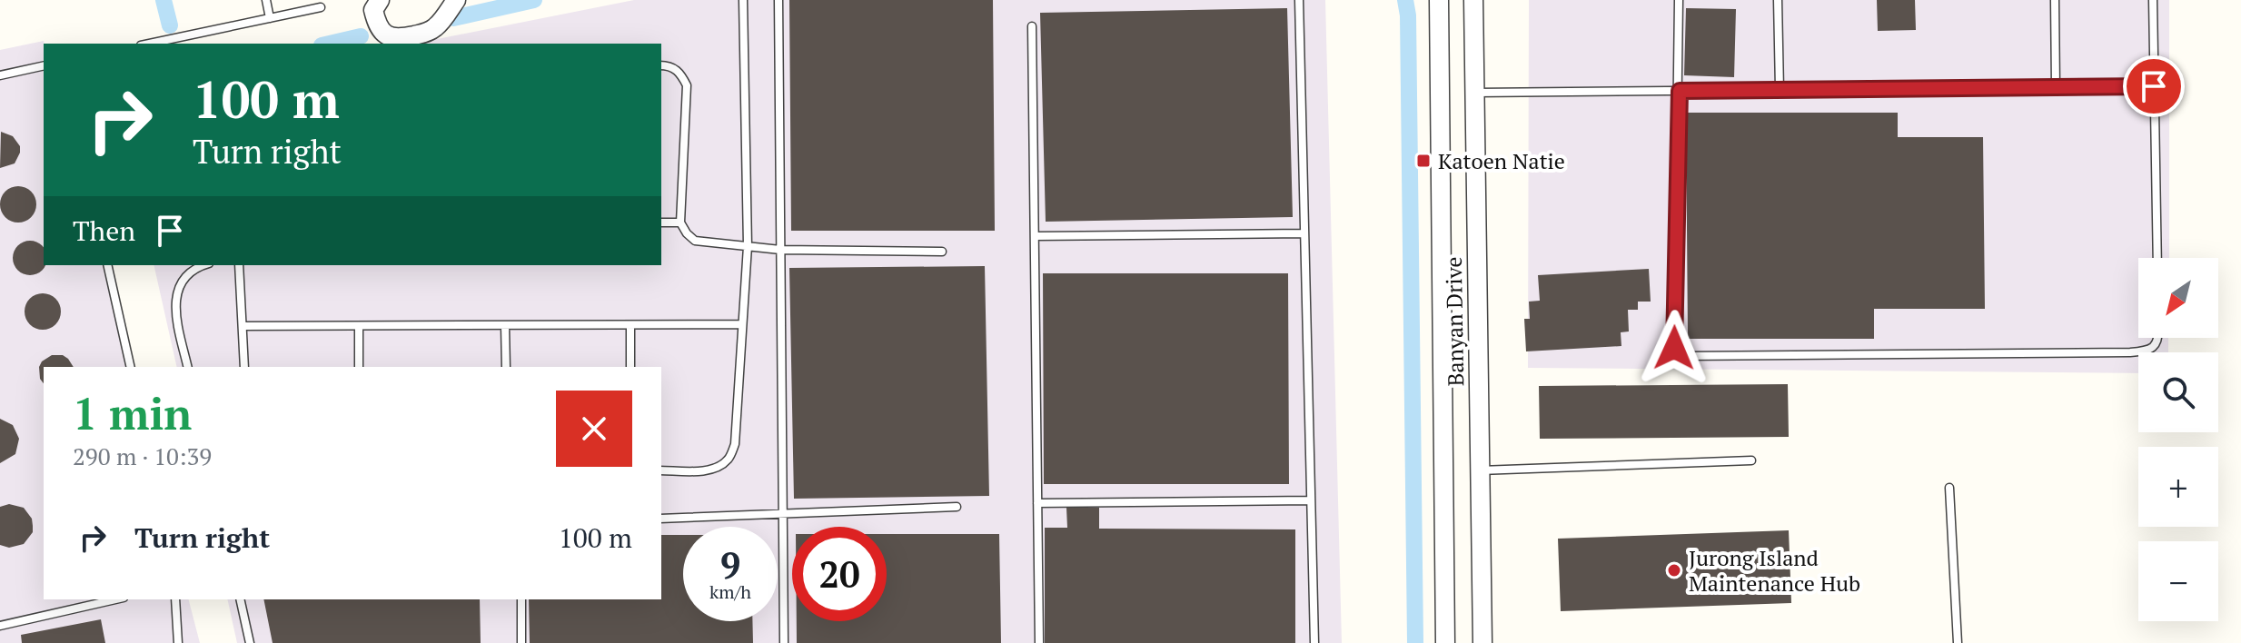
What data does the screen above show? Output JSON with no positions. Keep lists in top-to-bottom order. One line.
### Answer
{"streets":{"street":["Banyan Drive"]},"places":{"transit":["Katoen Natie"],"other":["Jurong Island Maintenance Hub"]},"north":"bottom left","page":{"turn":["100 m","Turn right"],"then":"Then","map_buttons":["+","−"],"heading":["1 min","290 m · 10:39"],"list":[{"name":"Turn right","value":"100 m"}],"speed":"9 km/h","limit":"20"}}
